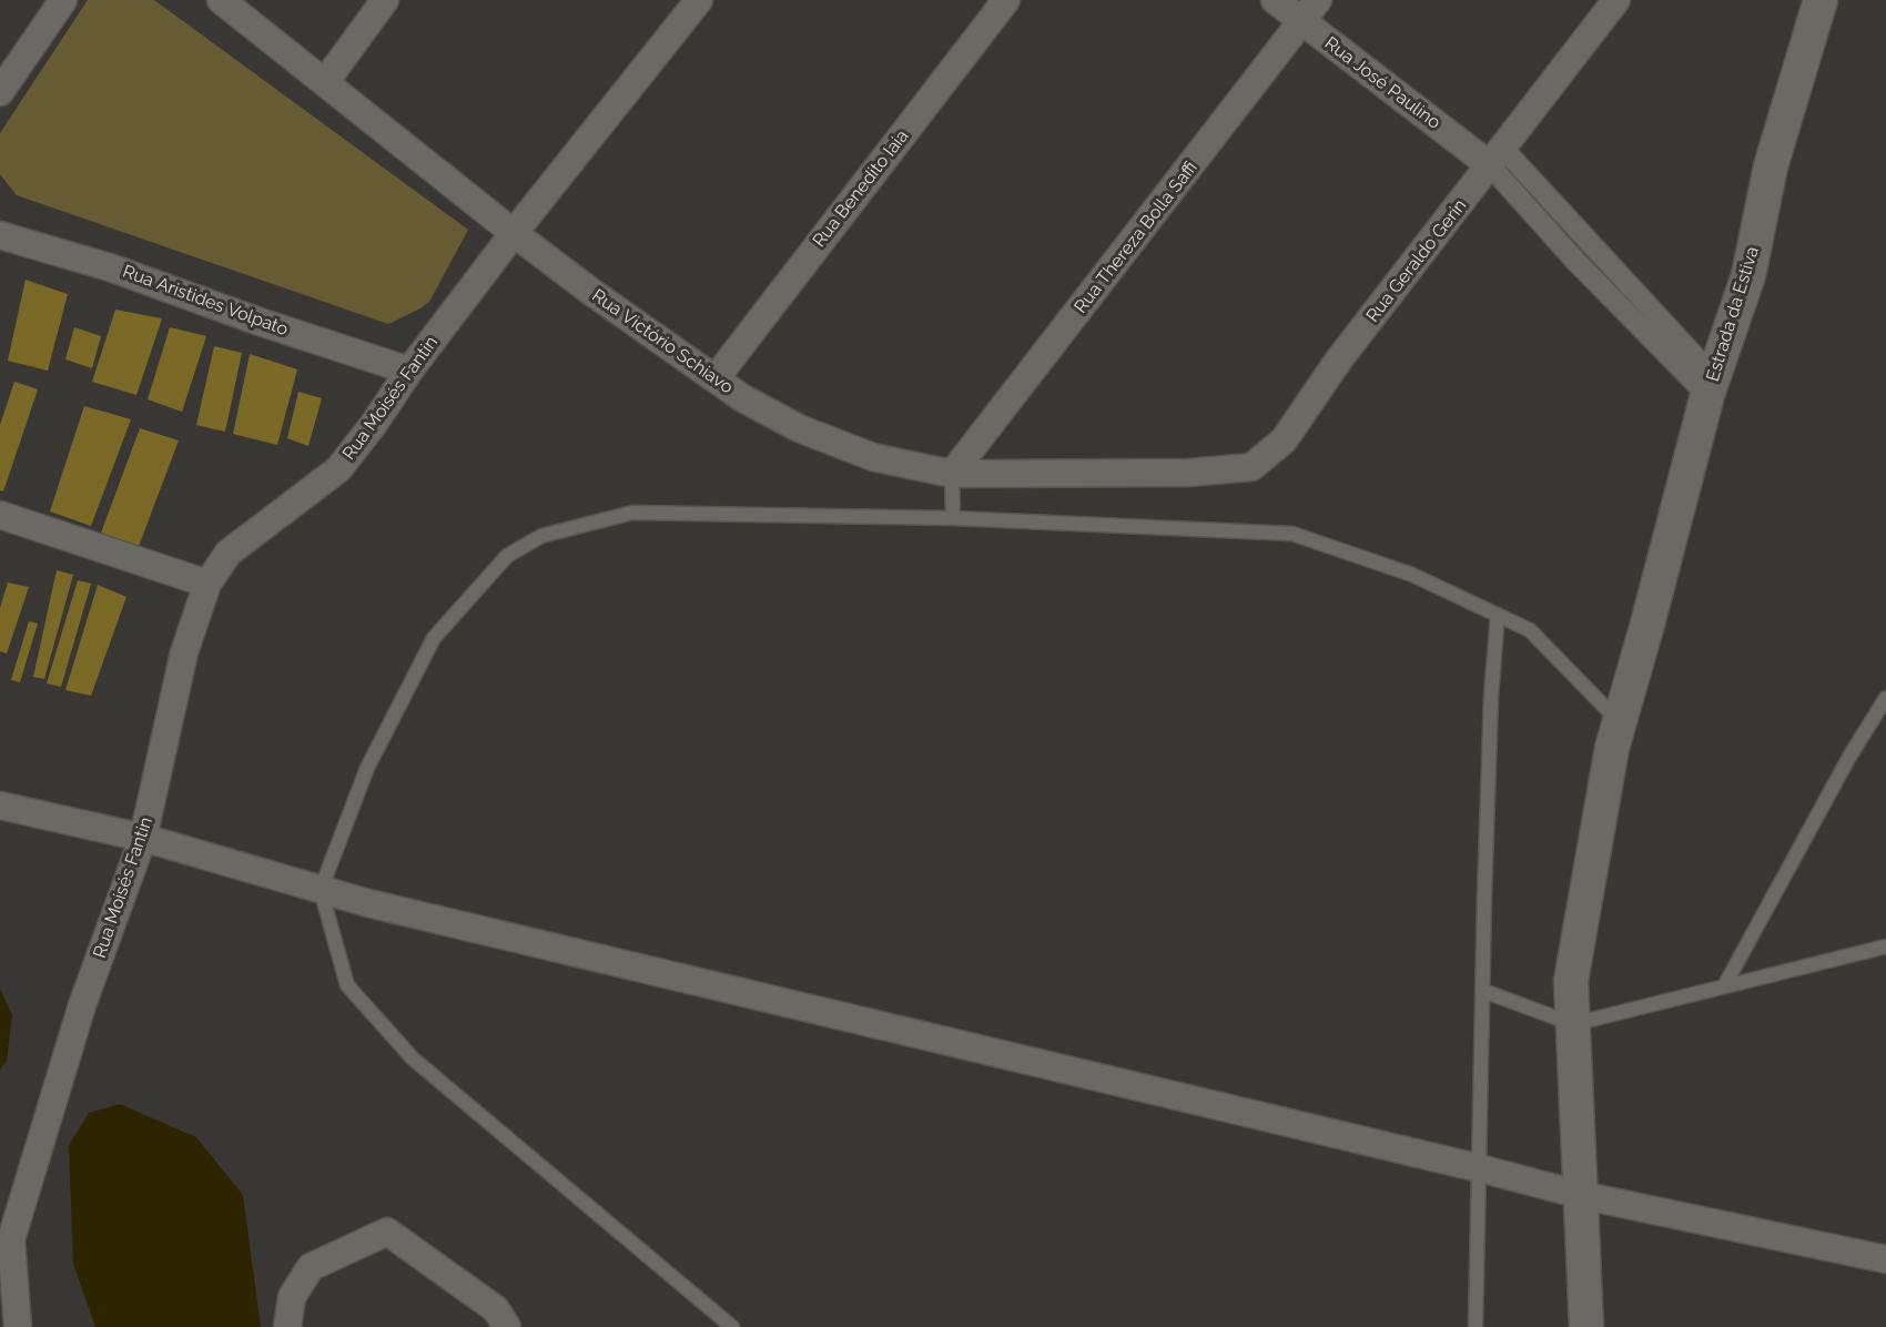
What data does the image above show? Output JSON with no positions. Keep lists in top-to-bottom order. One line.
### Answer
{"streets":{"street":["Rua José Paulino","Rua Benedito Iaia","Rua Thereza Bolla Saffi","Rua Geraldo Gerin","Rua Aristides Volpato","Estrada da Estiva","Rua Victório Schiavo","Rua Moisés Fantin"]},"crossings":[["Rua José Paulino","Rua Thereza Bolla Saffi"],["Rua José Paulino","Rua Geraldo Gerin"],["Rua Benedito Iaia","Rua Victório Schiavo"],["Rua Thereza Bolla Saffi","Rua Victório Schiavo"],["Rua Geraldo Gerin","Rua Victório Schiavo"],["Rua Aristides Volpato","Rua Moisés Fantin"],["Rua Victório Schiavo","Rua Moisés Fantin"]]}
